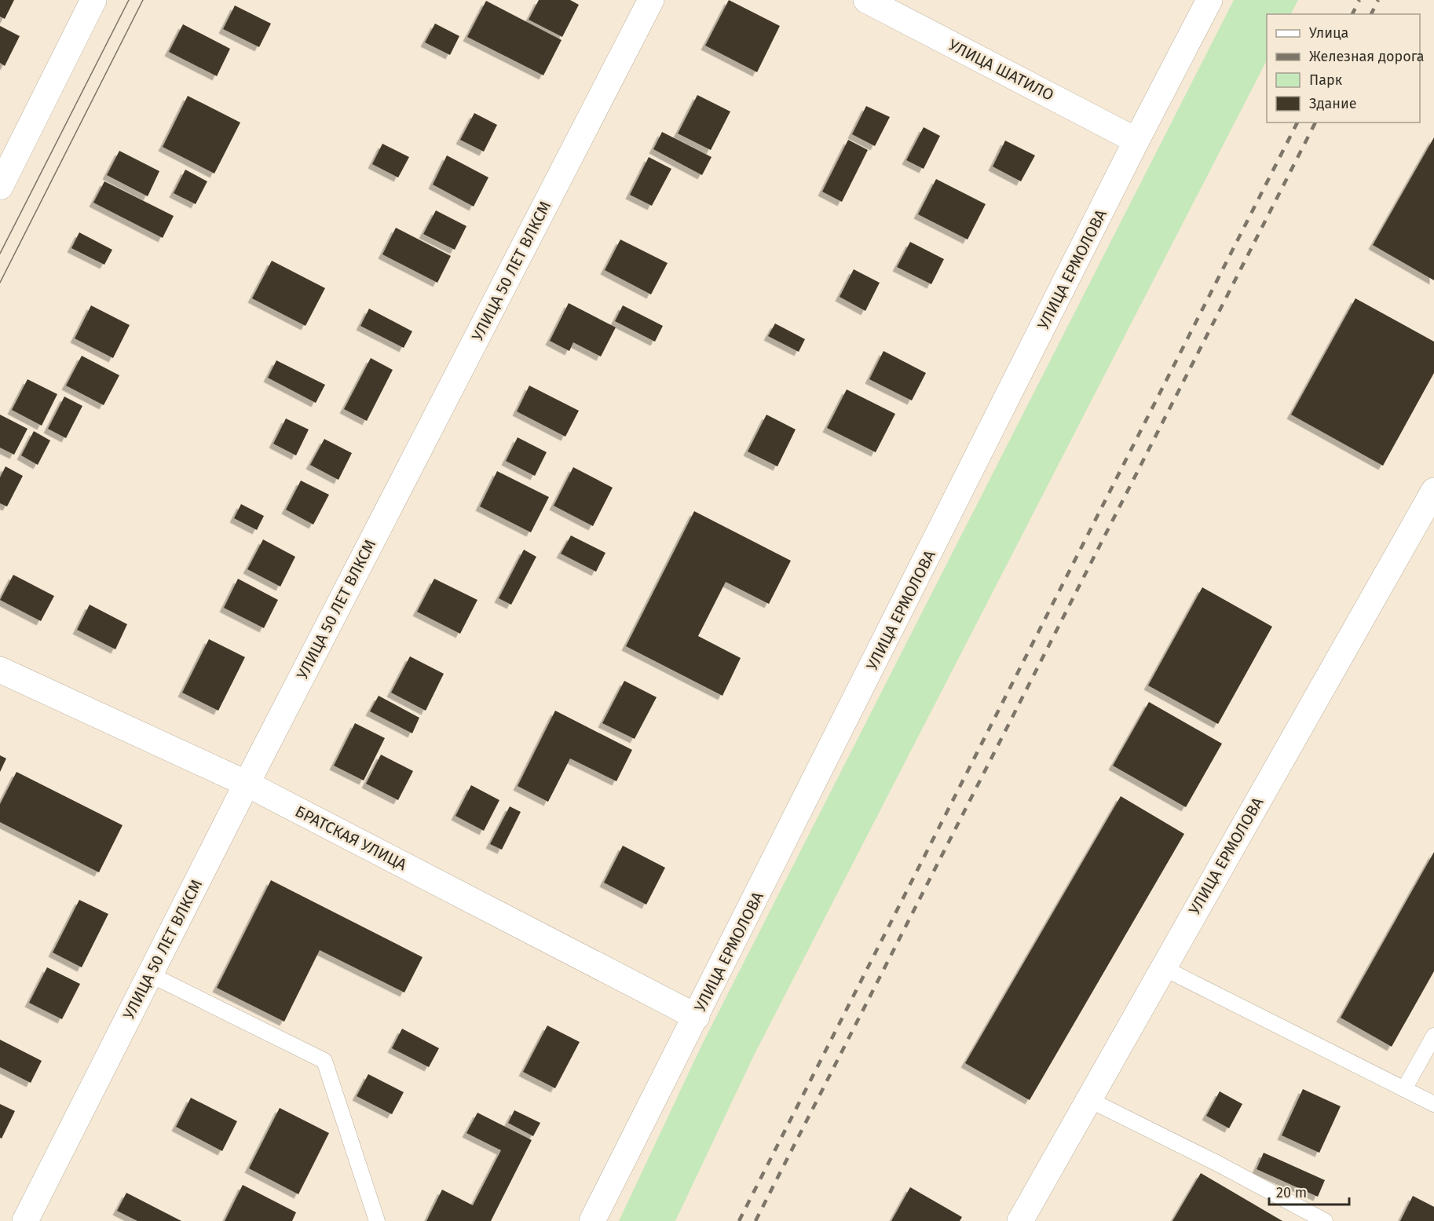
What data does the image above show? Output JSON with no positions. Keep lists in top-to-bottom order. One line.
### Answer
{"streets":{"street":["УЛИЦА ШАТИЛО","УЛИЦА ЕРМОЛОВА","УЛИЦА 50 ЛЕТ ВЛКСМ","БРАТСКАЯ УЛИЦА"]},"crossings":[["УЛИЦА ШАТИЛО","УЛИЦА ЕРМОЛОВА"],["УЛИЦА ЕРМОЛОВА","БРАТСКАЯ УЛИЦА"],["УЛИЦА 50 ЛЕТ ВЛКСМ","БРАТСКАЯ УЛИЦА"]],"legend":["Улица","Железная дорога","Парк","Здание"],"scale_bar":"20 m"}
